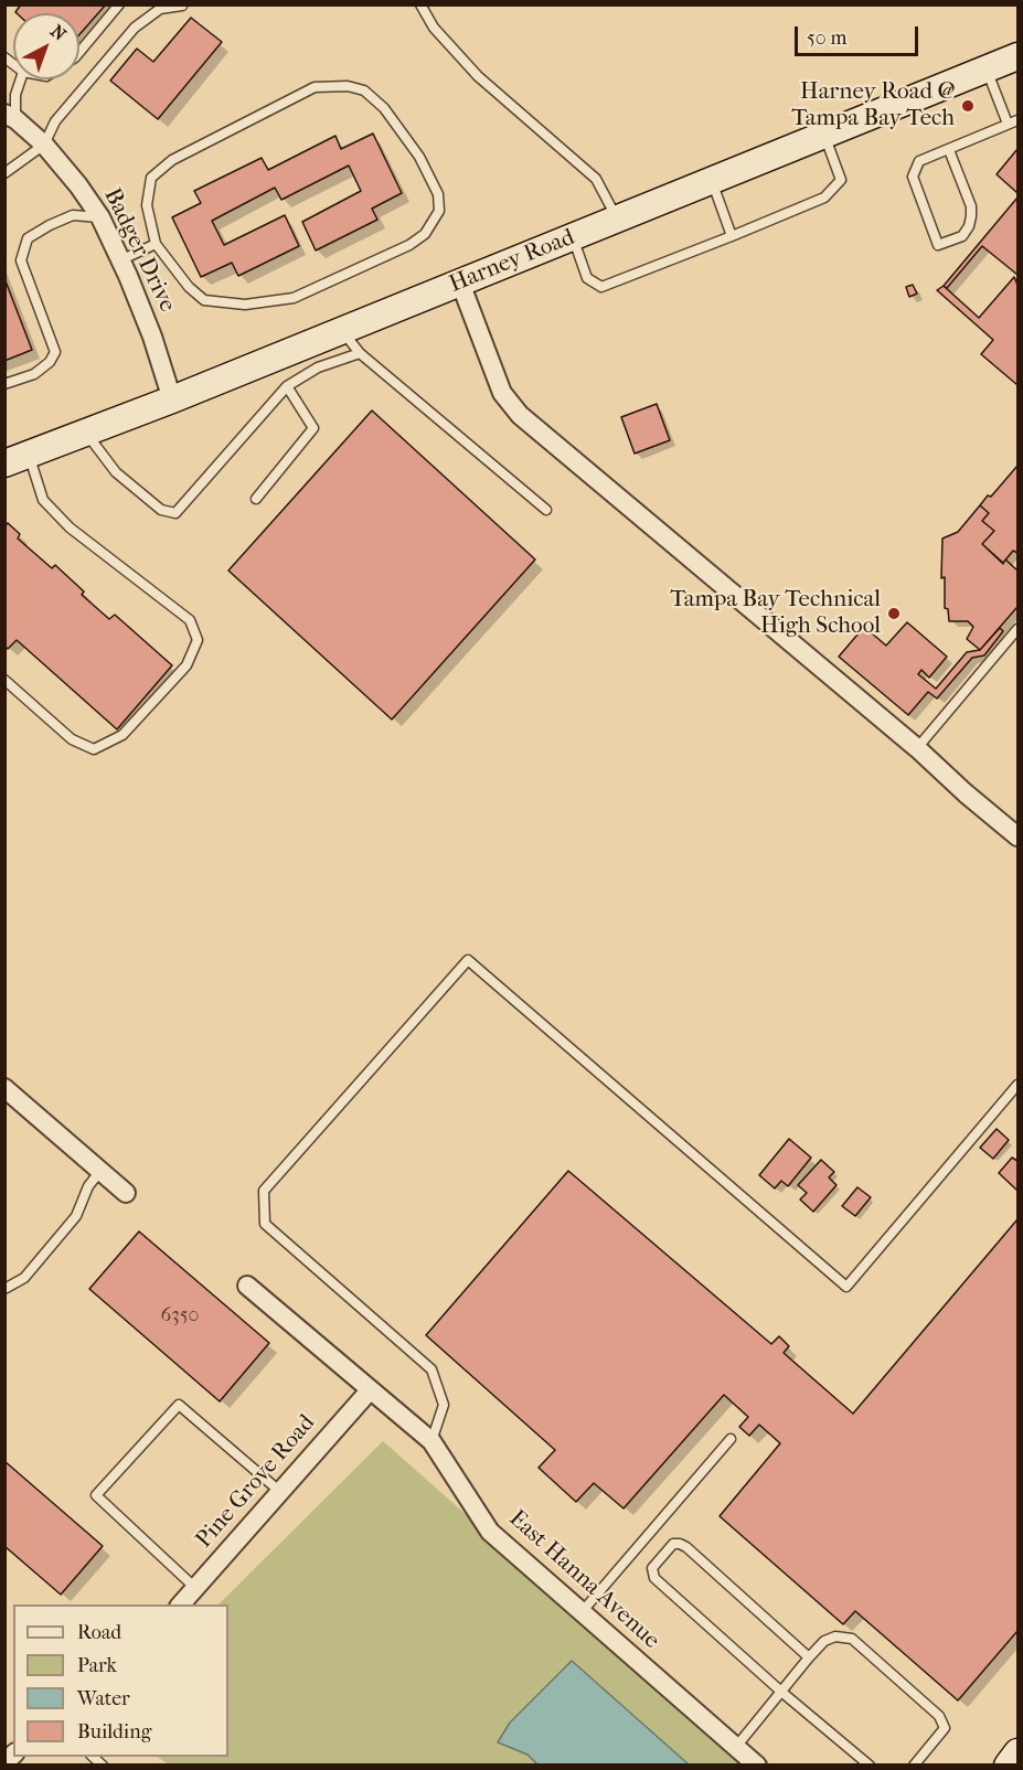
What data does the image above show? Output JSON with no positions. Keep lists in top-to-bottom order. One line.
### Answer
{"streets":{"street":["Badger Drive","Harney Road","Pine Grove Road","East Hanna Avenue"]},"crossings":[["Badger Drive","Harney Road"],["Pine Grove Road","East Hanna Avenue"]],"places":["Harney Road @ Tampa Bay Tech","Tampa Bay Technical High School"],"house_numbers":["6350"],"legend":["Road","Park","Water","Building"],"scale_bar":"50 m","north":"top right"}
